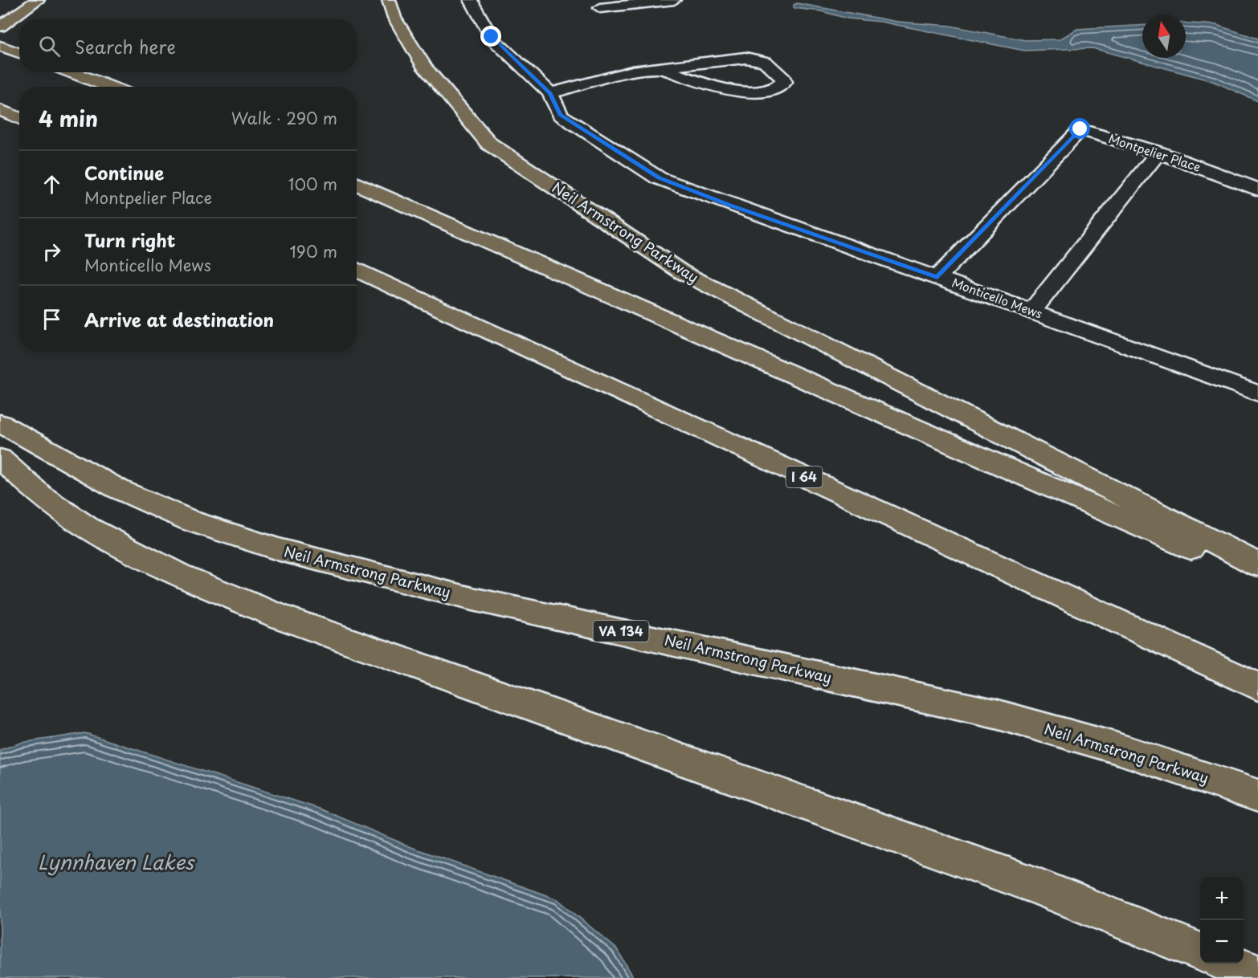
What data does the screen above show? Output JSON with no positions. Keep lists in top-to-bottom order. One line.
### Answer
{"streets":{"highway":["Neil Armstrong Parkway","I 64","VA 134"],"street":["Montpelier Place","Monticello Mews"]},"crossings":[["Montpelier Place","Monticello Mews"]],"water":["Lynnhaven Lakes"],"north":"top","page":{"search":"Search here","heading":["4 min","Walk · 290 m"],"list":[["Continue","Montpelier Place","100 m"],["Turn right","Monticello Mews","190 m"],"Arrive at destination"],"map_buttons":["+","−"]}}
